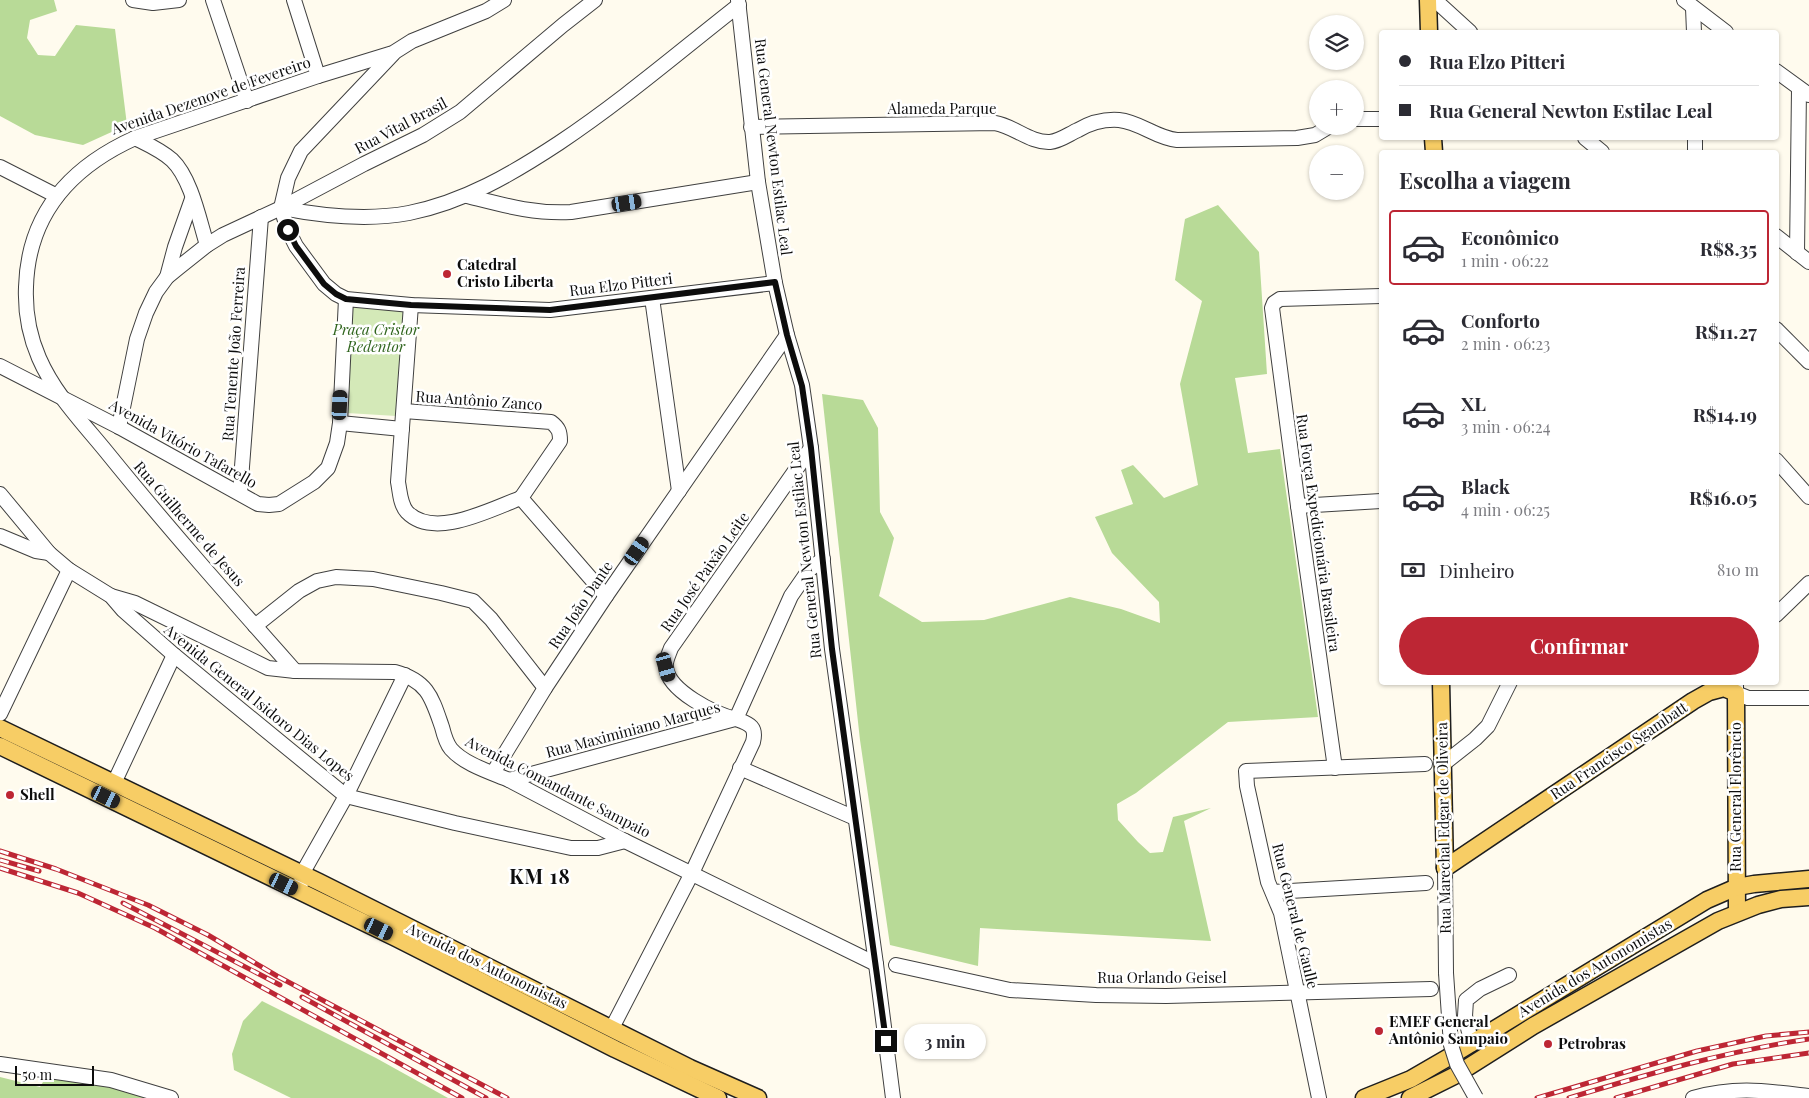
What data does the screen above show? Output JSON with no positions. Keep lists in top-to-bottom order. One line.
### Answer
{"streets":{"main road":["Rua Francisco Sgambatt","Rua General Florêncio","Rua Marechal Edgar de Oliveira","Avenida dos Autonomistas"],"street":["Avenida Dezenove de Fevereiro","Alameda Parque","Rua Vital Brasil","Rua General Newton Estilac Leal","Rua Elzo Pitteri","Rua Tenente João Ferreira","Rua Antônio Zanco","Avenida Vitório Tafarello","Rua Guilherme de Jesus","Rua Força Expedicionária Brasileira","Rua José Paixão Leite","Rua João Dante","Avenida General Isidoro Dias Lopes","Rua Maximiniano Marques","Avenida Comandante Sampaio","Rua General de Gaulle","Rua Orlando Geisel"]},"crossings":[["Avenida Dezenove de Fevereiro","Avenida Vitório Tafarello"],["Avenida Dezenove de Fevereiro","Rua Guilherme de Jesus"],["Alameda Parque","Rua General Newton Estilac Leal"],["Rua Vital Brasil","Rua Elzo Pitteri"],["Rua Vital Brasil","Rua Tenente João Ferreira"],["Rua General Newton Estilac Leal","Rua Elzo Pitteri"],["Rua General Newton Estilac Leal","Rua José Paixão Leite"],["Rua General Newton Estilac Leal","Rua João Dante"],["Rua General Newton Estilac Leal","Avenida Comandante Sampaio"],["Rua Elzo Pitteri","Avenida Vitório Tafarello"],["Rua Tenente João Ferreira","Avenida Vitório Tafarello"],["Avenida Vitório Tafarello","Rua Guilherme de Jesus"],["Rua Guilherme de Jesus","Avenida Comandante Sampaio"],["Rua Força Expedicionária Brasileira","Rua General de Gaulle"],["Rua José Paixão Leite","Rua Maximiniano Marques"],["Rua João Dante","Avenida Comandante Sampaio"],["Avenida General Isidoro Dias Lopes","Avenida Comandante Sampaio"],["Rua Maximiniano Marques","Avenida Comandante Sampaio"],["Rua Francisco Sgambatt","Rua General Florêncio"],["Rua Francisco Sgambatt","Rua Marechal Edgar de Oliveira"],["Rua General Florêncio","Avenida dos Autonomistas"],["Rua General de Gaulle","Rua Orlando Geisel"]],"districts":["KM 18"],"parks":["Praça Cristor Redentor"],"places":["Catedral Cristo Liberta","Shell","EMEF General Antônio Sampaio","Petrobras"],"scale_bar":"50 m","page":{"map_buttons":["+","−"],"banner":["Rua Elzo Pitteri","Rua General Newton Estilac Leal"],"heading":"Escolha a viagem","list":[{"name":"Econômico","note":"1 min · 06:22","value":"R$8.35"},{"name":"Conforto","note":"2 min · 06:23","value":"R$11.27"},{"name":"XL","note":"3 min · 06:24","value":"R$14.19"},{"name":"Black","note":"4 min · 06:25","value":"R$16.05"}],"pay":["Dinheiro","810 m"],"buttons":"Confirmar","bubble":"3 min","scale":"50 m"}}
